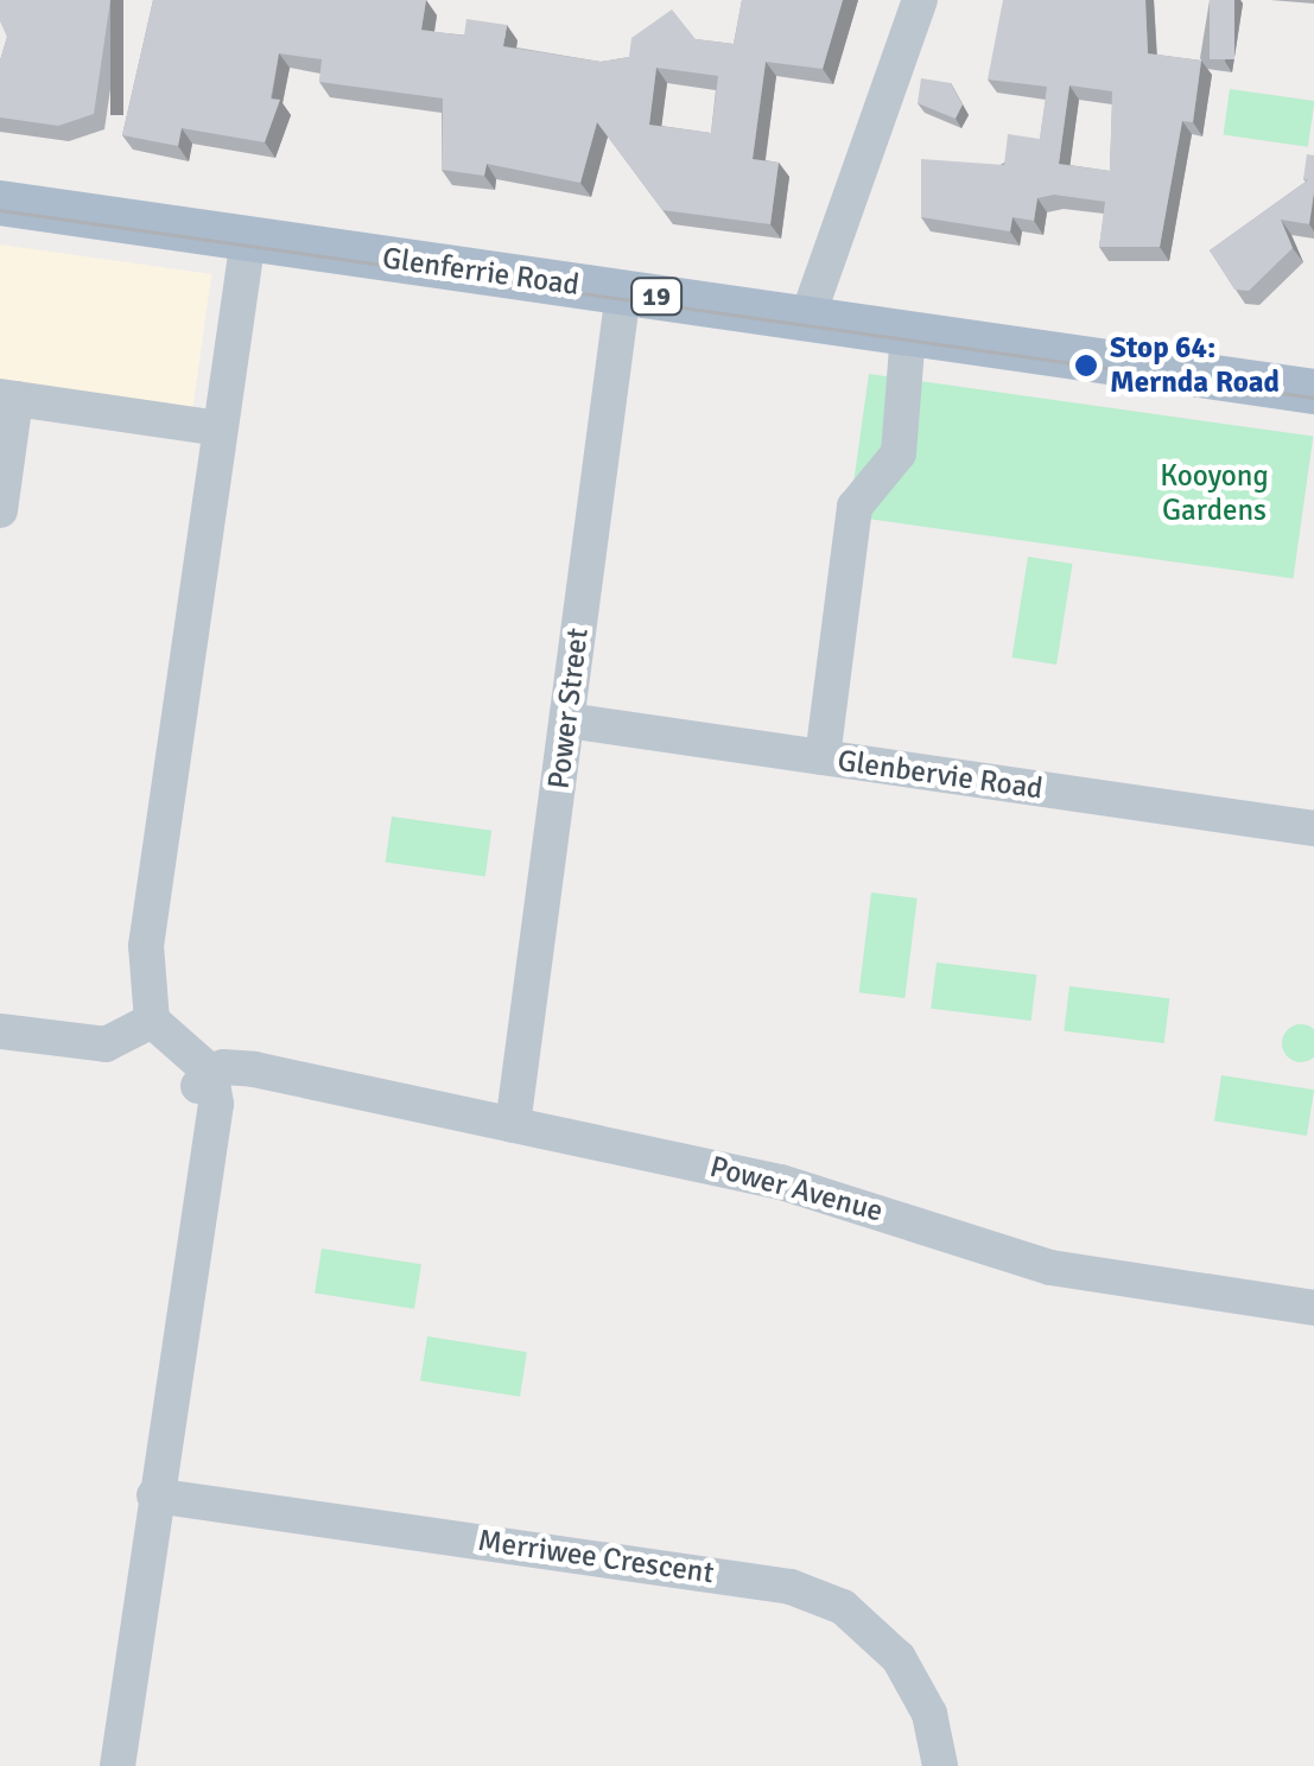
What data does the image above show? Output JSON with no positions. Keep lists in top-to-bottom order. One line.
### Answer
{"streets":{"main road":["Glenferrie Road","19"],"street":["Power Street","Glenbervie Road","Power Avenue","Merriwee Crescent"]},"crossings":[["Glenferrie Road","Power Street"],["Power Street","Glenbervie Road"],["Power Street","Power Avenue"]],"parks":["Kooyong Gardens"],"places":["Stop 64: Mernda Road"]}
